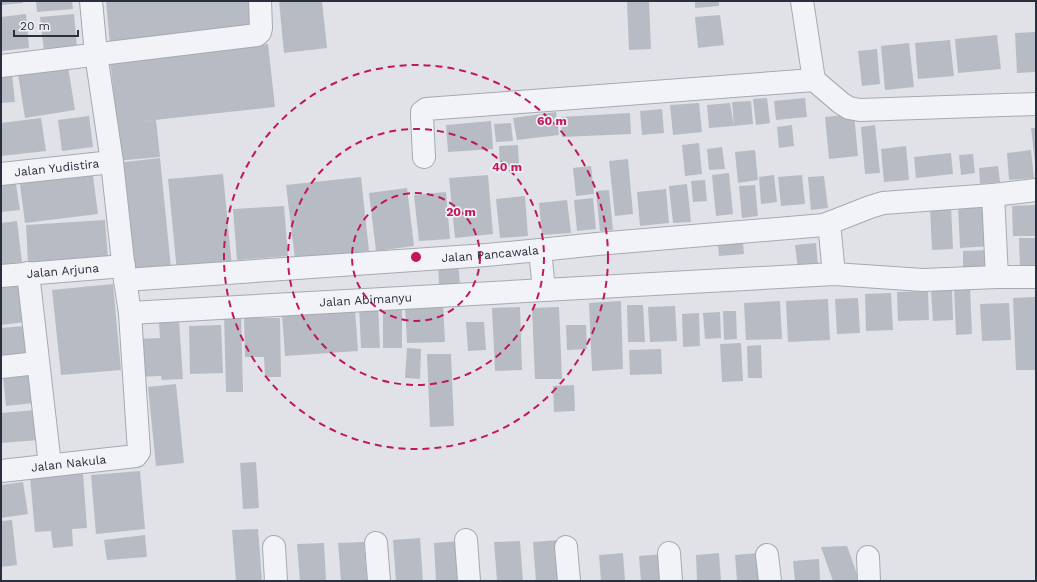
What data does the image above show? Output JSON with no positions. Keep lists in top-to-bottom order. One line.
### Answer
{"streets":{"street":["Jalan Yudistira","Jalan Pancawala","Jalan Arjuna","Jalan Abimanyu","Jalan Nakula"]},"crossings":[["Jalan Pancawala","Jalan Arjuna"],["Jalan Abimanyu","Jalan Nakula"]],"scale_bar":"20 m","rings":["60 m","40 m","20 m"]}
